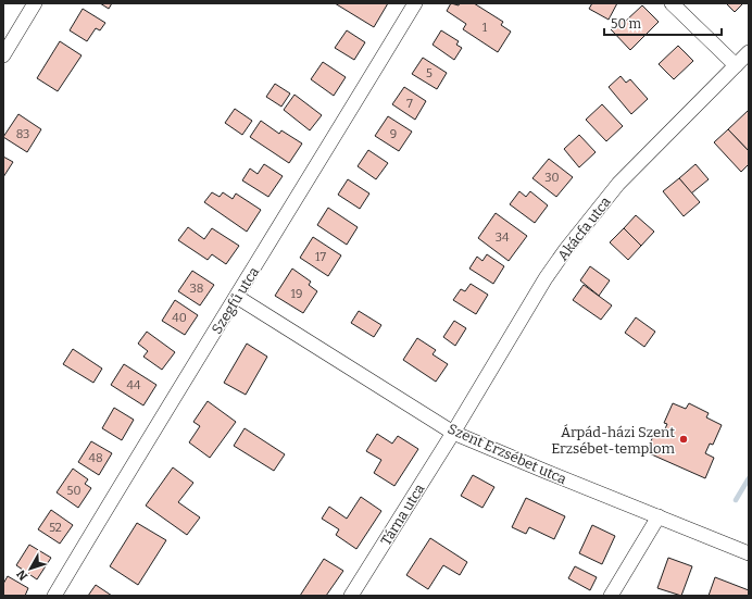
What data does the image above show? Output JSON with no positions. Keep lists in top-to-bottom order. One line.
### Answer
{"streets":{"street":["Akácfa utca","Szegfű utca","Szent Erzsébet utca","Tárna utca"]},"crossings":[["Akácfa utca","Szent Erzsébet utca"],["Akácfa utca","Tárna utca"],["Szegfű utca","Szent Erzsébet utca"],["Szent Erzsébet utca","Tárna utca"]],"places":["Árpád-házi Szent Erzsébet-templom"],"house_numbers":["1","5","7","83","9","30","34","17","38","19","40","44","48","50","52"],"scale_bar":"50 m","north":"bottom left"}
